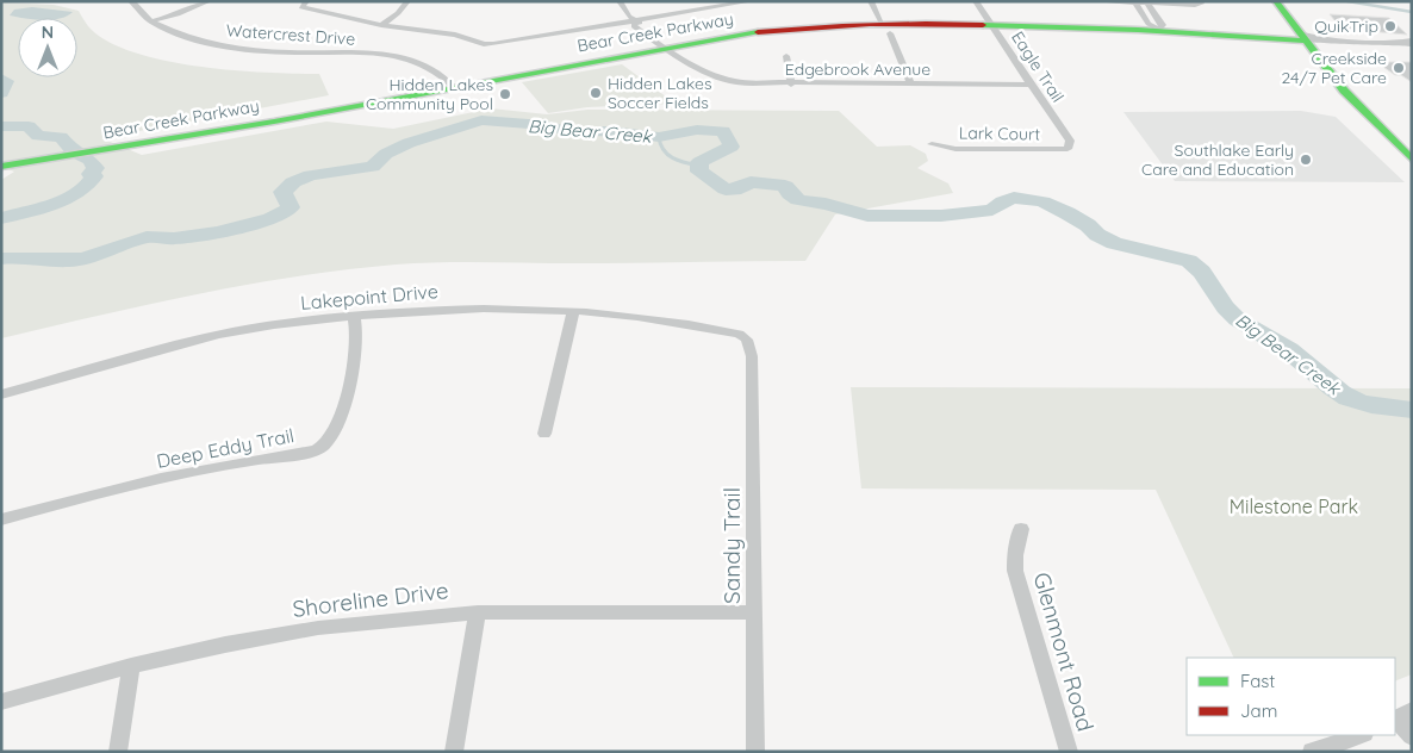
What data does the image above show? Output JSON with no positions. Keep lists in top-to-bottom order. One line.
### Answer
{"streets":{"main road":["Bear Creek Parkway"],"street":["Watercrest Drive","Eagle Trail","Edgebrook Avenue","Lark Court","Lakepoint Drive","Deep Eddy Trail","Sandy Trail","Shoreline Drive","Glenmont Road"]},"crossings":[["Bear Creek Parkway","Watercrest Drive"],["Bear Creek Parkway","Eagle Trail"],["Bear Creek Parkway","Edgebrook Avenue"],["Eagle Trail","Edgebrook Avenue"],["Eagle Trail","Lark Court"],["Lakepoint Drive","Deep Eddy Trail"],["Lakepoint Drive","Sandy Trail"],["Sandy Trail","Shoreline Drive"]],"water":["Big Bear Creek"],"parks":["Milestone Park"],"places":["QuikTrip","Creekside 24/7 Pet Care","Hidden Lakes Soccer Fields","Hidden Lakes Community Pool","Southlake Early Care and Education"],"legend":["Fast","Jam"],"north":"top"}
